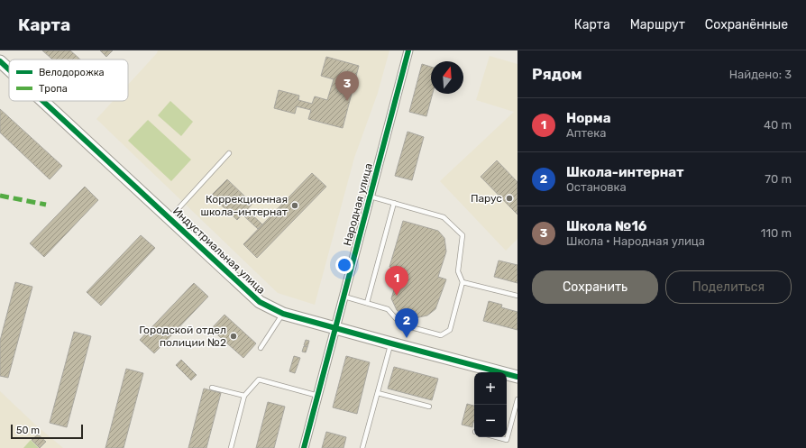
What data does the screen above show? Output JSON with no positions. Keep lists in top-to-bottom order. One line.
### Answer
{"streets":{"street":["Народная улица","Индустриальная улица"]},"crossings":[["Народная улица","Индустриальная улица"]],"places":["Парус","Коррекционная школа-интернат","Городской отдел полиции №2"],"legend":["Велодорожка","Тропа"],"scale_bar":"50 m","north":"top","page":{"header":"Карта","nav":["Карта","Маршрут","Сохранённые"],"heading":["Рядом","Найдено: 3"],"pins":["3","1","2"],"list":[{"mark":"1","name":"Норма","note":"Аптека","value":"40 m"},{"mark":"2","name":"Школа-интернат","note":"Остановка","value":"70 m"},{"mark":"3","name":"Школа №16","note":"Школа · Народная улица","value":"110 m"}],"buttons":["Сохранить","Поделиться"],"map_buttons":["+","−"],"scale":"50 m"}}
